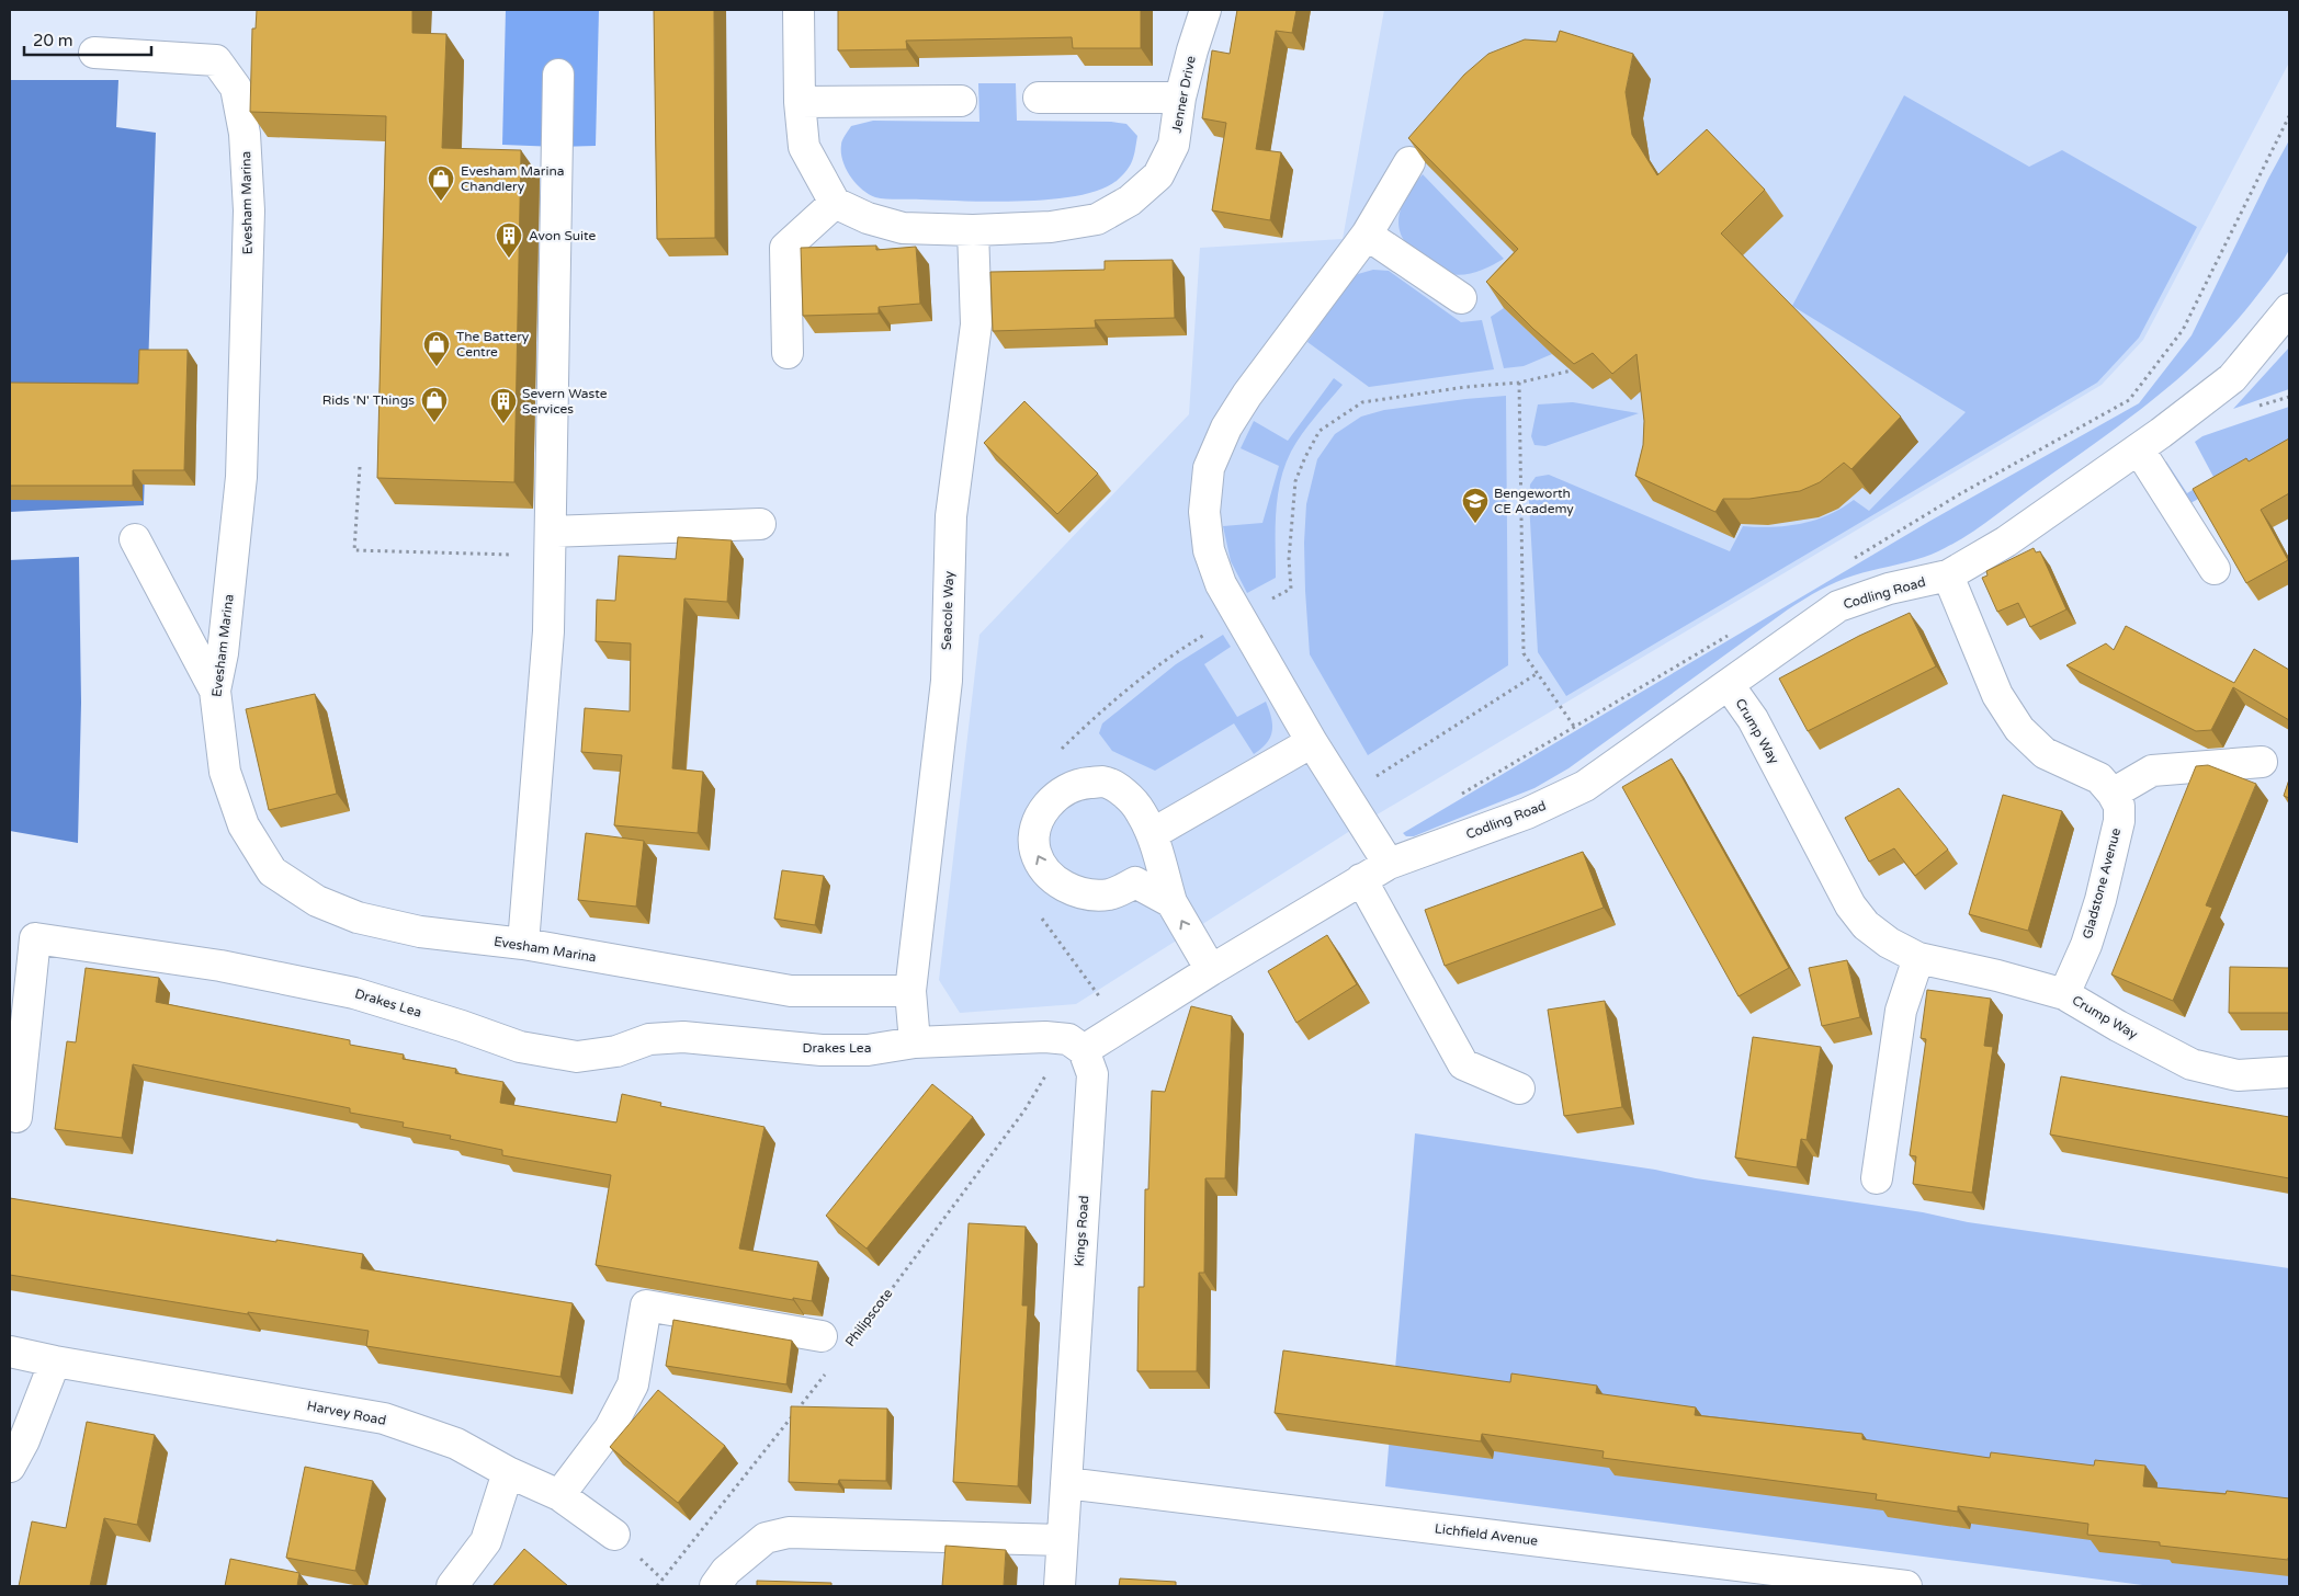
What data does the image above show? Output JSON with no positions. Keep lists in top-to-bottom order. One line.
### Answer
{"streets":{"street":["Jenner Drive","Evesham Marina","Codling Road","Seacole Way","Crump Way","Gladstone Avenue","Drakes Lea","Kings Road","Harvey Road","Lichfield Avenue"],"path":["Philipscote"]},"crossings":[["Jenner Drive","Seacole Way"],["Evesham Marina","Seacole Way"],["Codling Road","Crump Way"],["Codling Road","Kings Road"],["Codling Road","Philipscote"],["Crump Way","Gladstone Avenue"],["Kings Road","Philipscote"],["Kings Road","Lichfield Avenue"]],"places":{"shop":["Evesham Marina Chandlery","The Battery Centre","Rids 'N' Things"],"building":["Avon Suite","Severn Waste Services"],"school or university":["Bengeworth CE Academy"]},"scale_bar":"20 m"}
